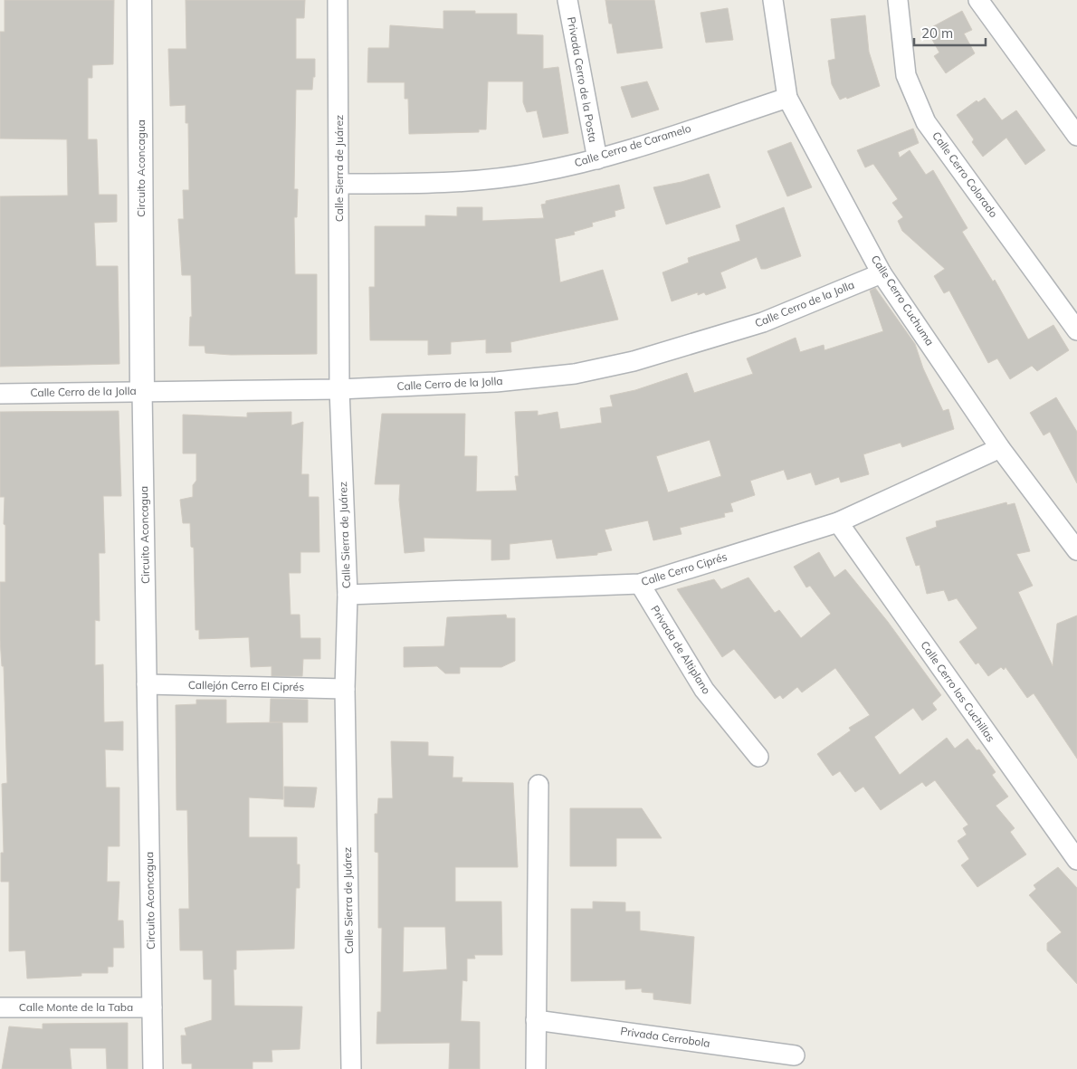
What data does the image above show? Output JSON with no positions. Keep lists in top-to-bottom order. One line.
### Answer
{"streets":{"street":["Privada Cerro de la Posta","Calle Cerro de Caramelo","Circuito Aconcagua","Calle Sierra de Juárez","Calle Cerro Colorado","Calle Cerro Cuchuma","Calle Cerro de la Jolla","Calle Cerro Ciprés","Privada de Altiplano","Callejón Cerro El Ciprés","Calle Cerro las Cuchillas","Calle Monte de la Taba","Privada Cerrobola"]},"crossings":[["Privada Cerro de la Posta","Calle Cerro de Caramelo"],["Calle Cerro de Caramelo","Calle Sierra de Juárez"],["Calle Cerro de Caramelo","Calle Cerro Cuchuma"],["Circuito Aconcagua","Calle Cerro de la Jolla"],["Circuito Aconcagua","Callejón Cerro El Ciprés"],["Circuito Aconcagua","Calle Monte de la Taba"],["Calle Sierra de Juárez","Calle Cerro de la Jolla"],["Calle Sierra de Juárez","Calle Cerro Ciprés"],["Calle Sierra de Juárez","Callejón Cerro El Ciprés"],["Calle Cerro Cuchuma","Calle Cerro de la Jolla"],["Calle Cerro Cuchuma","Calle Cerro Ciprés"],["Calle Cerro Ciprés","Privada de Altiplano"],["Calle Cerro Ciprés","Calle Cerro las Cuchillas"]],"scale_bar":"20 m"}
